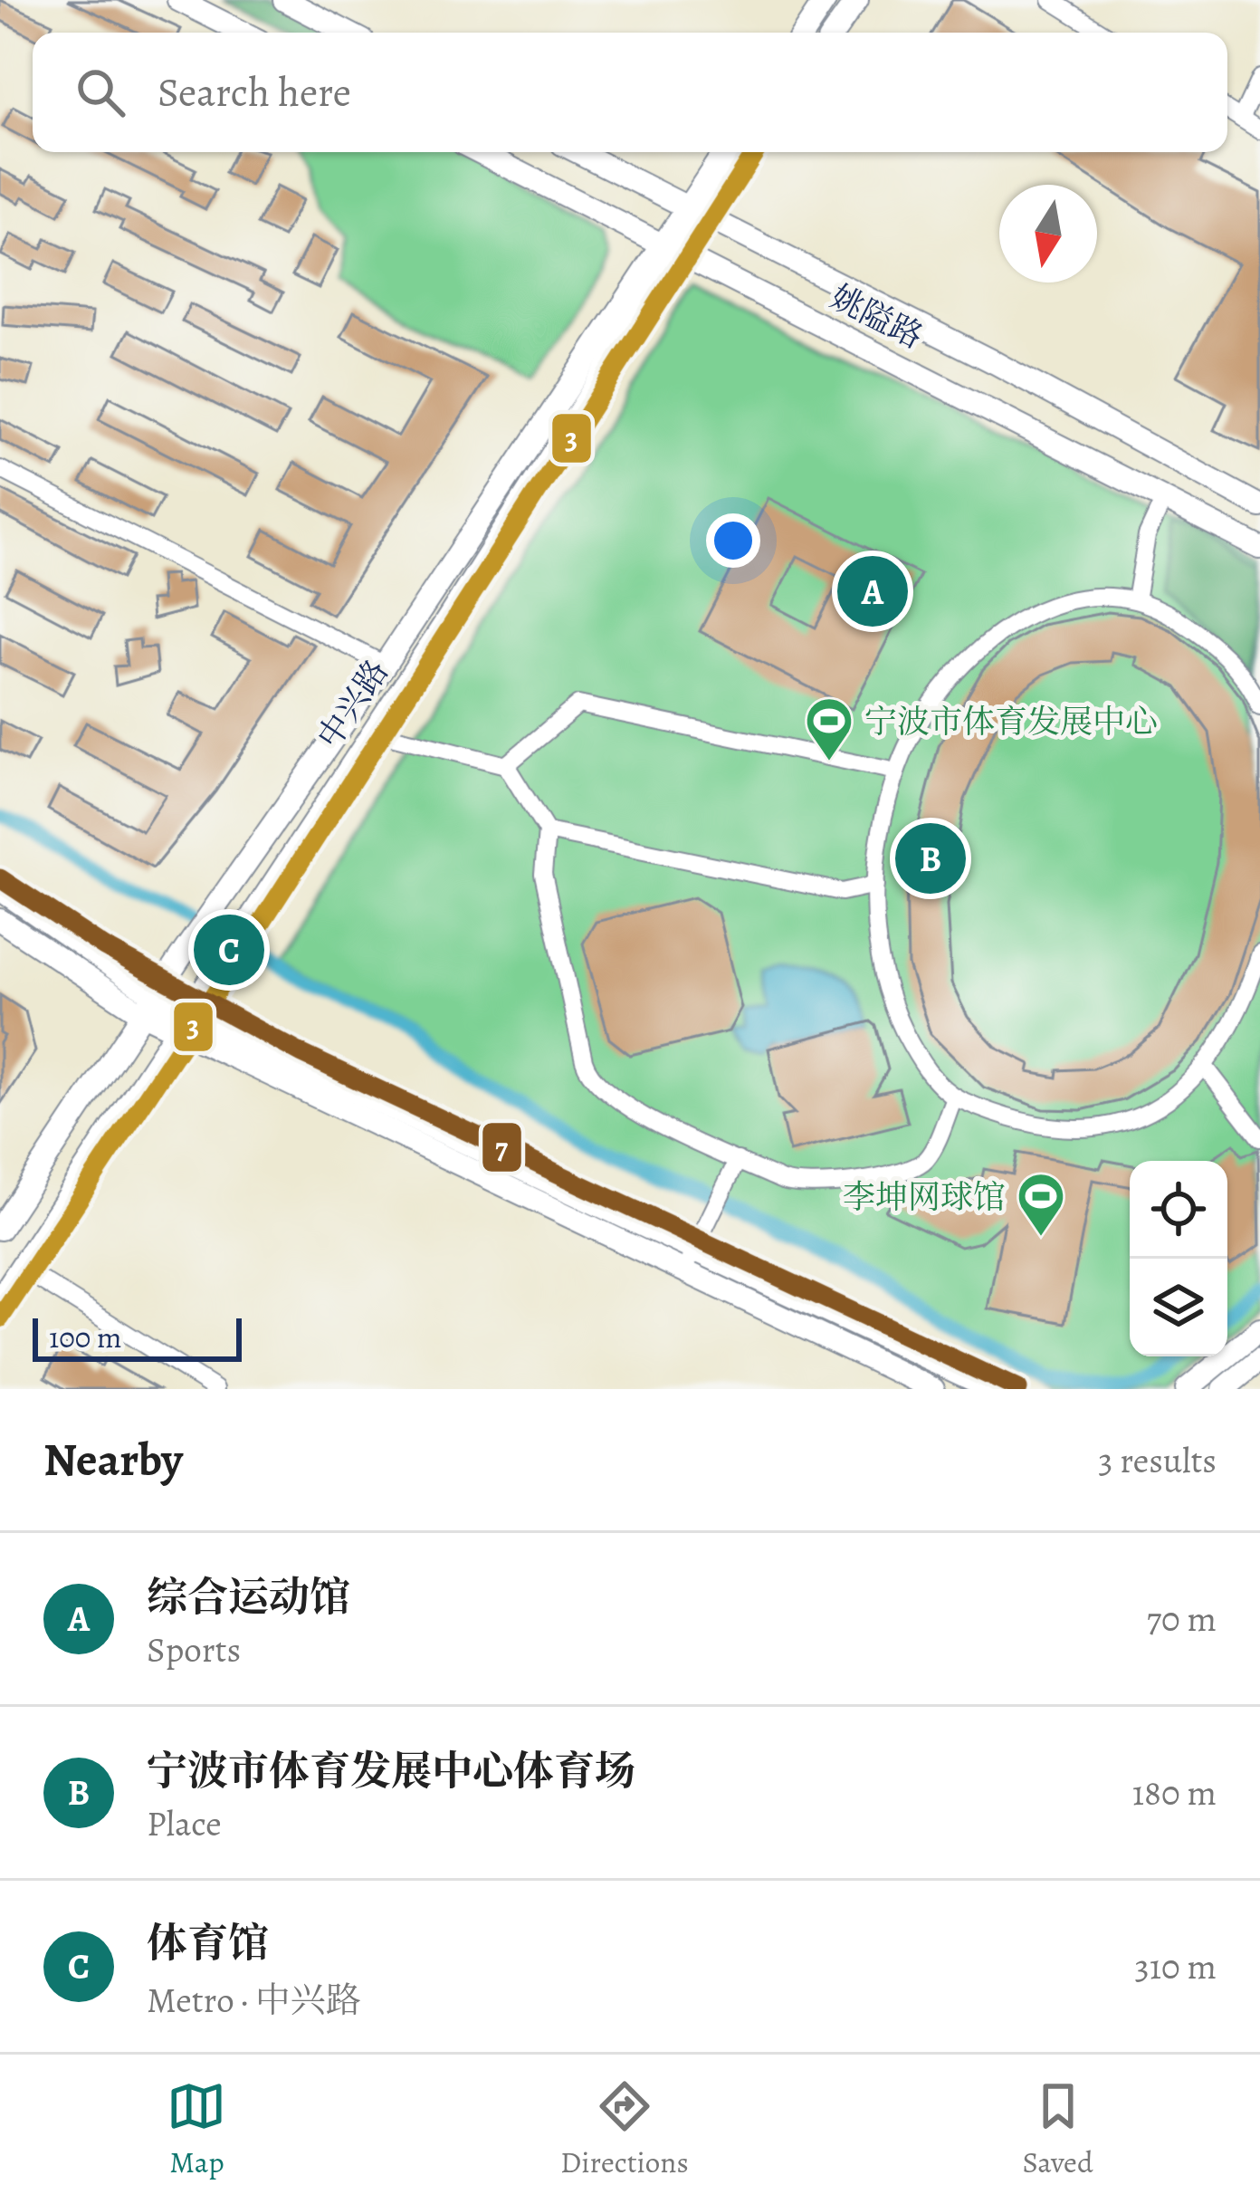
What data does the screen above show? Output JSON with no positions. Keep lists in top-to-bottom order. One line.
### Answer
{"streets":{"main road":["姚隘路","中兴路"]},"crossings":[["姚隘路","中兴路"]],"places":{"sports":["宁波市体育发展中心","李坤网球馆"]},"lines":["metro line 3","transit line 7"],"scale_bar":"100 m","north":"bottom","page":{"search":"Search here","pins":["A","B","C"],"scale":"100 m","heading":["Nearby","3 results"],"list":[{"mark":"A","name":"综合运动馆","note":"Sports","value":"70 m"},{"mark":"B","name":"宁波市体育发展中心体育场","note":"Place","value":"180 m"},{"mark":"C","name":"体育馆","note":"Metro · 中兴路","value":"310 m"}],"nav":["Map","Directions","Saved"]}}
